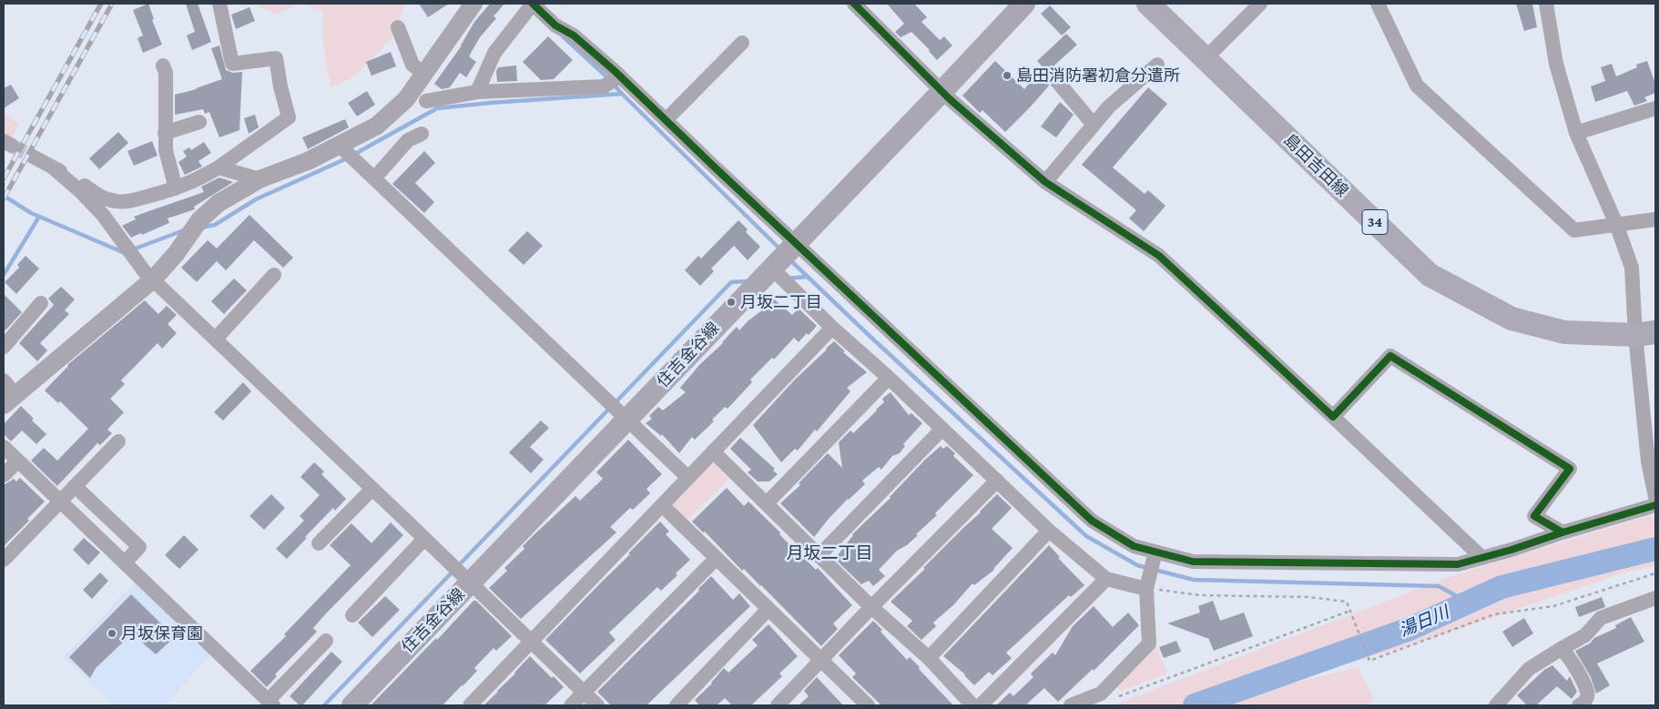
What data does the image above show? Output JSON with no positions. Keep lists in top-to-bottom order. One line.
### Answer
{"streets":{"main road":["島田吉田線","34","住吉金谷線"]},"districts":["月坂二丁目"],"water":["湯日川"],"places":["島田消防署初倉分遣所","月坂二丁目","月坂保育園"]}
